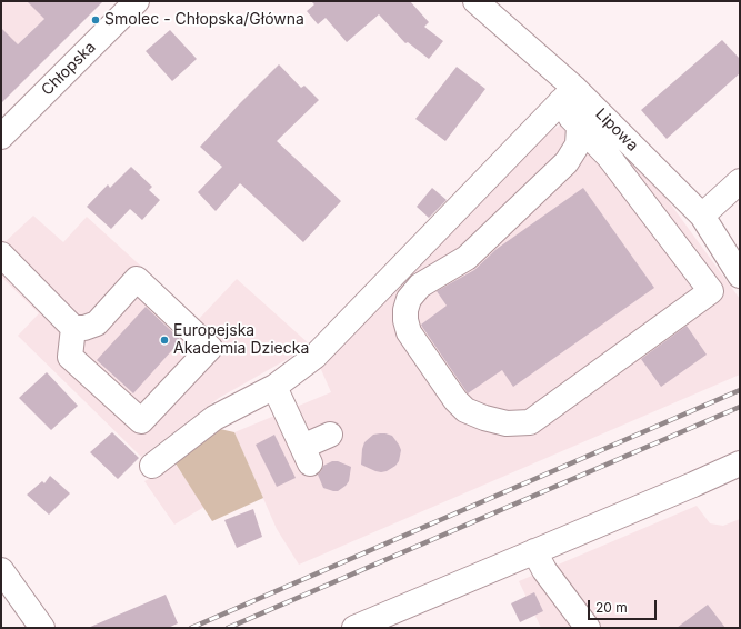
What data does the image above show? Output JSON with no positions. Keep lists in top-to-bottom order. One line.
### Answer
{"streets":{"street":["Chłopska","Lipowa"]},"places":["Smolec - Chłopska/Główna","Europejska Akademia Dziecka"],"scale_bar":"20 m"}
